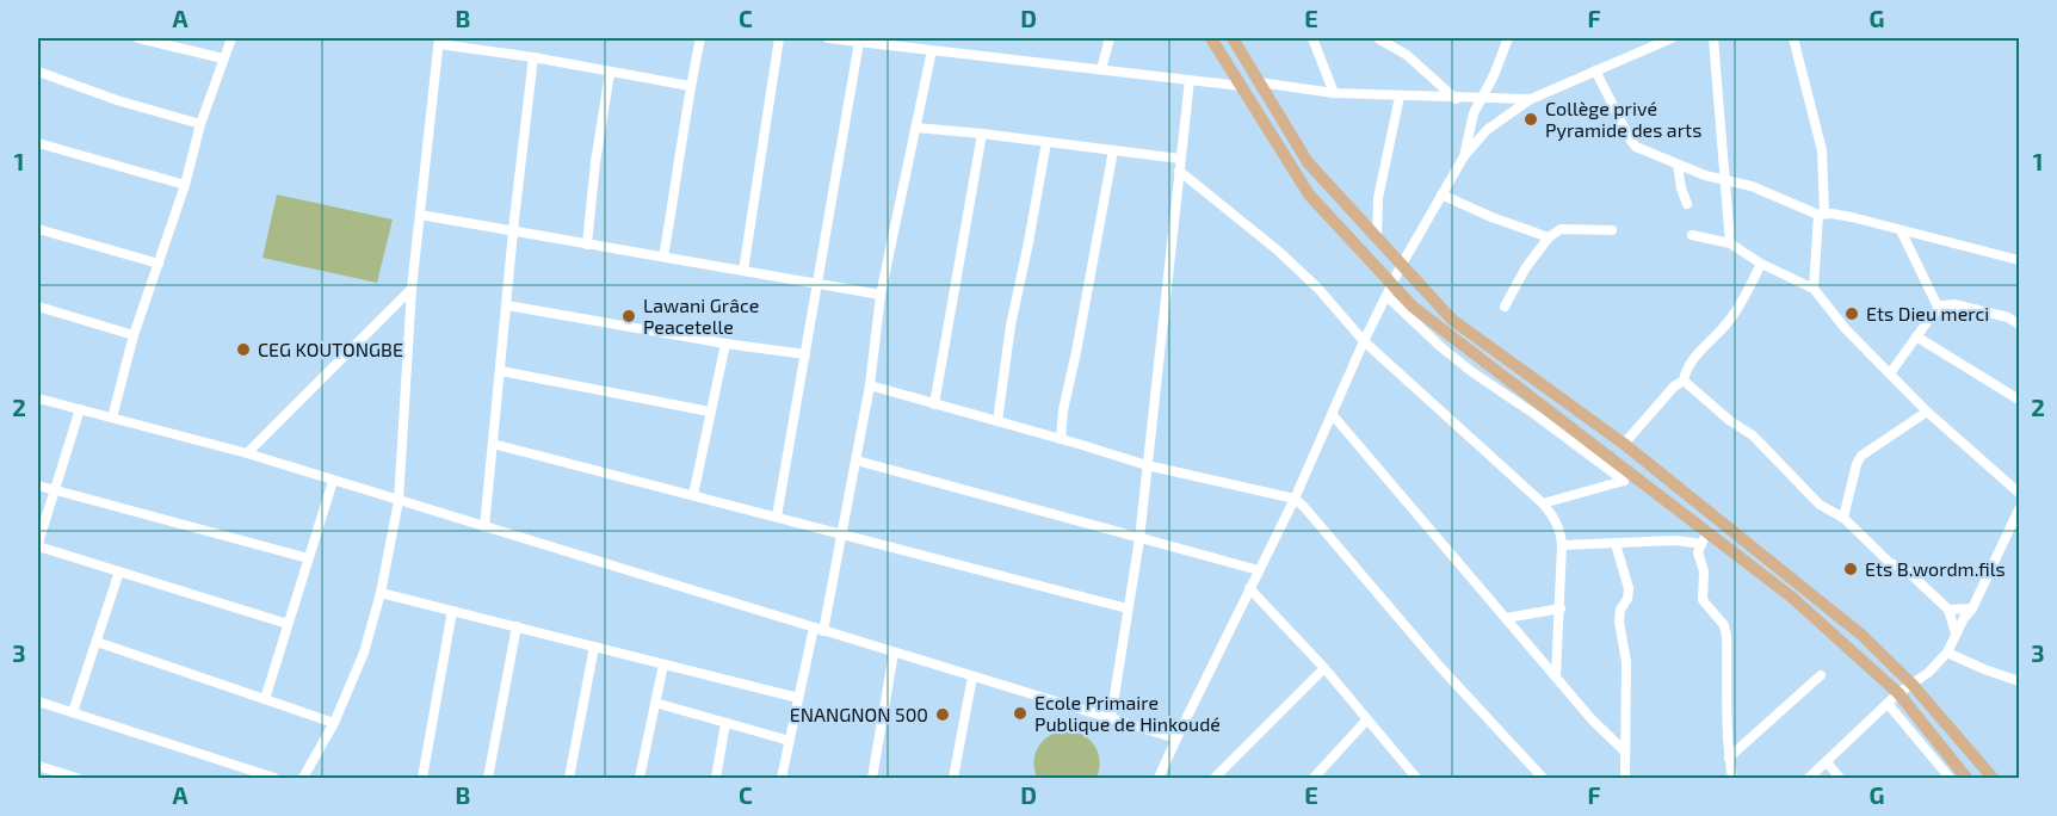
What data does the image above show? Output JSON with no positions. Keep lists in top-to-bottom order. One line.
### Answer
{"places":["Collège privé Pyramide des arts","Ets Dieu merci","Lawani Grâce Peacetelle","CEG KOUTONGBE","Ets B.wordm.fils","Ecole Primaire Publique de Hinkoudé","ENANGNON 500"],"grid":{"columns":["A","B","C","D","E","F","G"],"rows":["1","2","3"]}}
